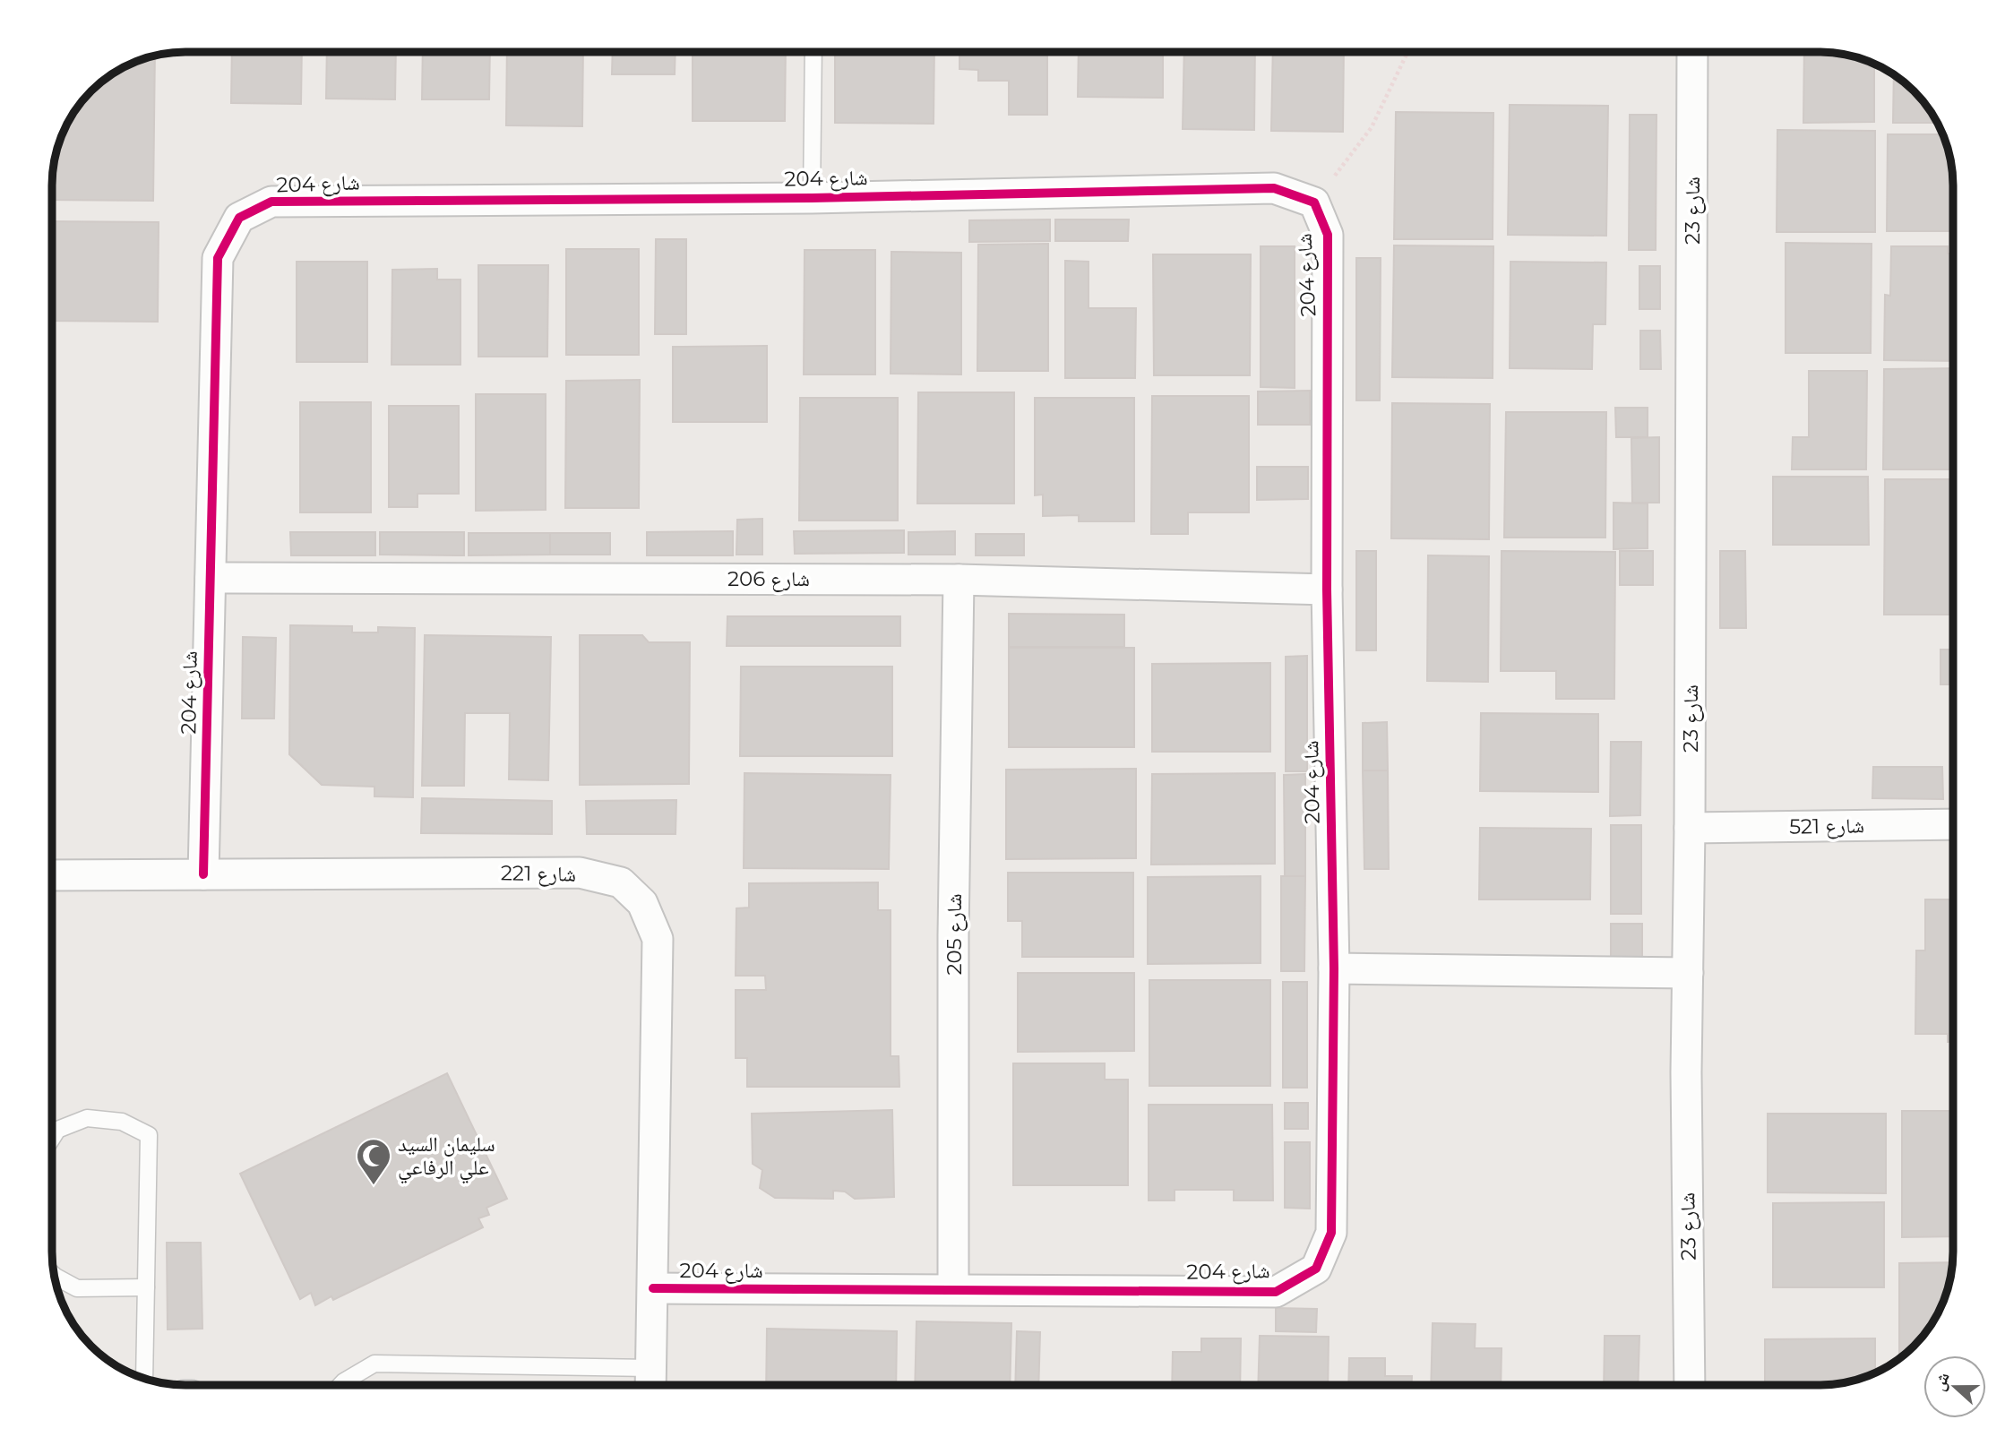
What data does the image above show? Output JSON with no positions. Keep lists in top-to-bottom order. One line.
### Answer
{"streets":{"street":["شارع 204","شارع 23","شارع 206","شارع 521","شارع 221","شارع 205"]},"crossings":[["شارع 204","شارع 206"],["شارع 204","شارع 221"],["شارع 204","شارع 205"],["شارع 23","شارع 521"],["شارع 206","شارع 205"]],"places":{"mosque":["سليمان السيد علي الرفاعي"]},"north":"left"}
